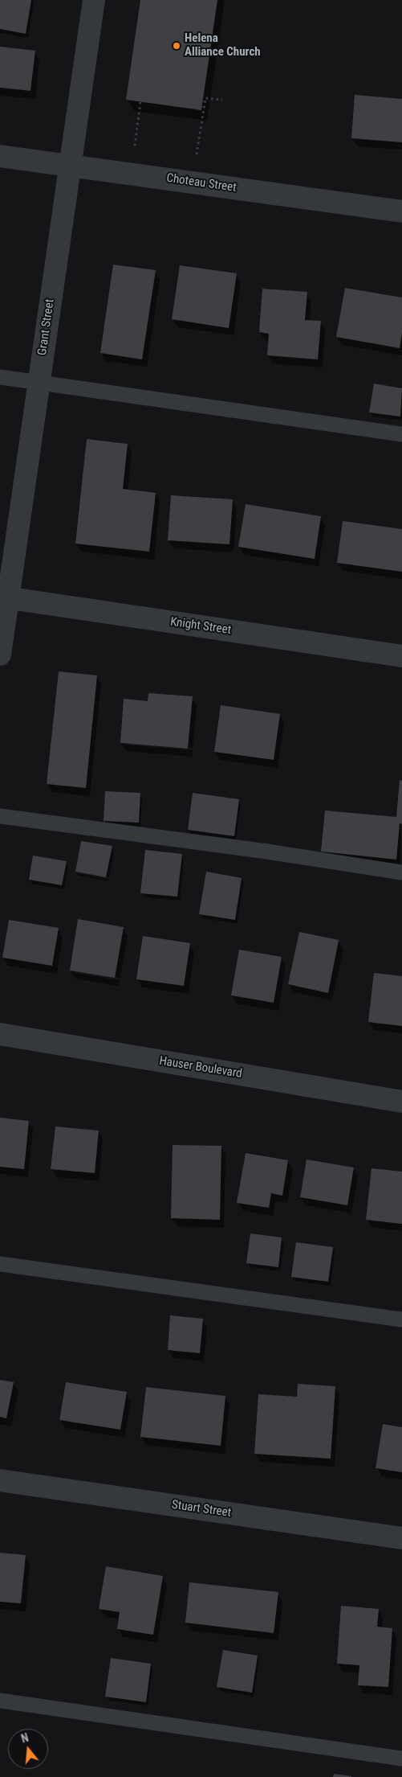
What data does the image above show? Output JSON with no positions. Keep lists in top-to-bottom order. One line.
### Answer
{"streets":{"street":["Choteau Street","Grant Street","Knight Street","Hauser Boulevard","Stuart Street"]},"crossings":[["Choteau Street","Grant Street"],["Grant Street","Knight Street"]],"places":["Helena Alliance Church"],"north":"top"}
